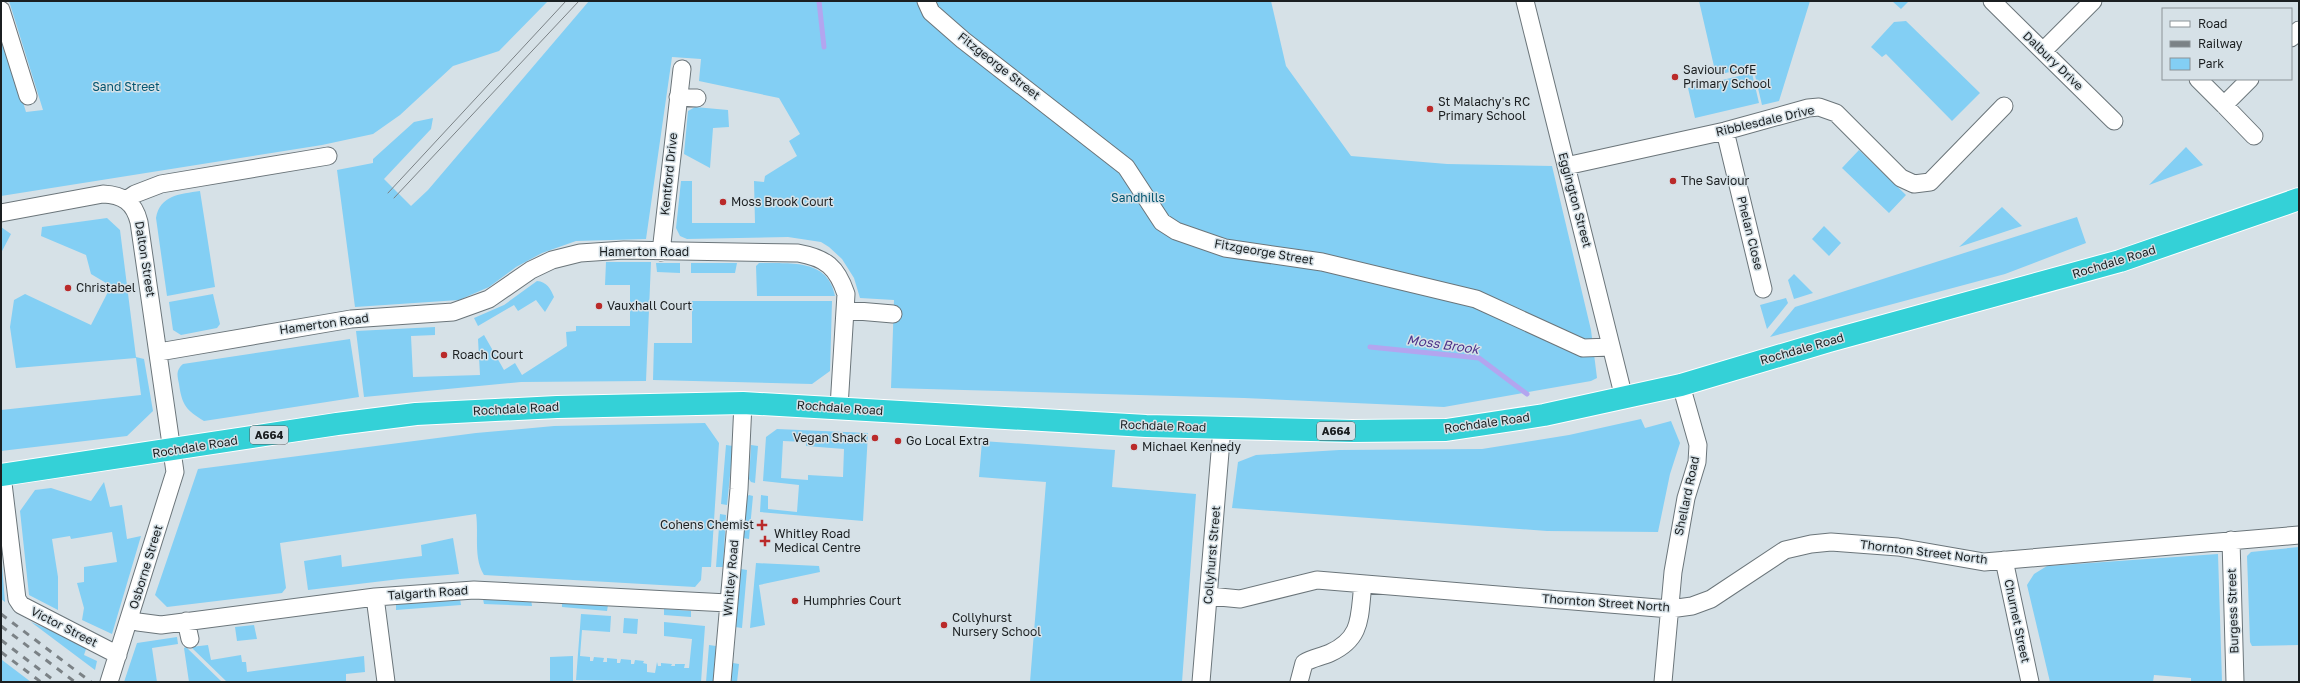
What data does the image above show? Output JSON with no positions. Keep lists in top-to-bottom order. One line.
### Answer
{"streets":{"highway":["Rochdale Road","A664"],"street":["Dalbury Drive","Fitzgeorge Street","Ribblesdale Drive","Kentford Drive","Eggington Street","Phelan Close","Hamerton Road","Dalton Street","Shellard Road","Thornton Street North","Collyhurst Street","Osborne Street","Whitley Road","Talgarth Road","Burgess Street","Churnet Street","Victor Street"]},"crossings":[["Fitzgeorge Street","Eggington Street"],["Ribblesdale Drive","Eggington Street"],["Ribblesdale Drive","Phelan Close"],["Kentford Drive","Hamerton Road"],["Eggington Street","Rochdale Road"],["Hamerton Road","Dalton Street"],["Hamerton Road","Rochdale Road"],["Dalton Street","Rochdale Road"],["Dalton Street","Osborne Street"],["Rochdale Road","Shellard Road"],["Rochdale Road","Collyhurst Street"],["Rochdale Road","Osborne Street"],["Rochdale Road","Whitley Road"],["Rochdale Road","Victor Street"],["Shellard Road","Thornton Street North"],["Thornton Street North","Collyhurst Street"],["Thornton Street North","Burgess Street"],["Thornton Street North","Churnet Street"],["Osborne Street","Talgarth Road"],["Osborne Street","Victor Street"],["Whitley Road","Talgarth Road"]],"water":["Moss Brook"],"parks":["Sand Street","Sandhills"],"places":{"other":["Saviour CofE Primary School","St Malachy's RC Primary School","The Saviour","Moss Brook Court","Christabel","Vauxhall Court","Roach Court","Vegan Shack","Go Local Extra","Michael Kennedy","Humphries Court","Collyhurst Nursery School"],"health":["Cohens Chemist","Whitley Road Medical Centre"]},"legend":["Road","Railway","Park"]}
